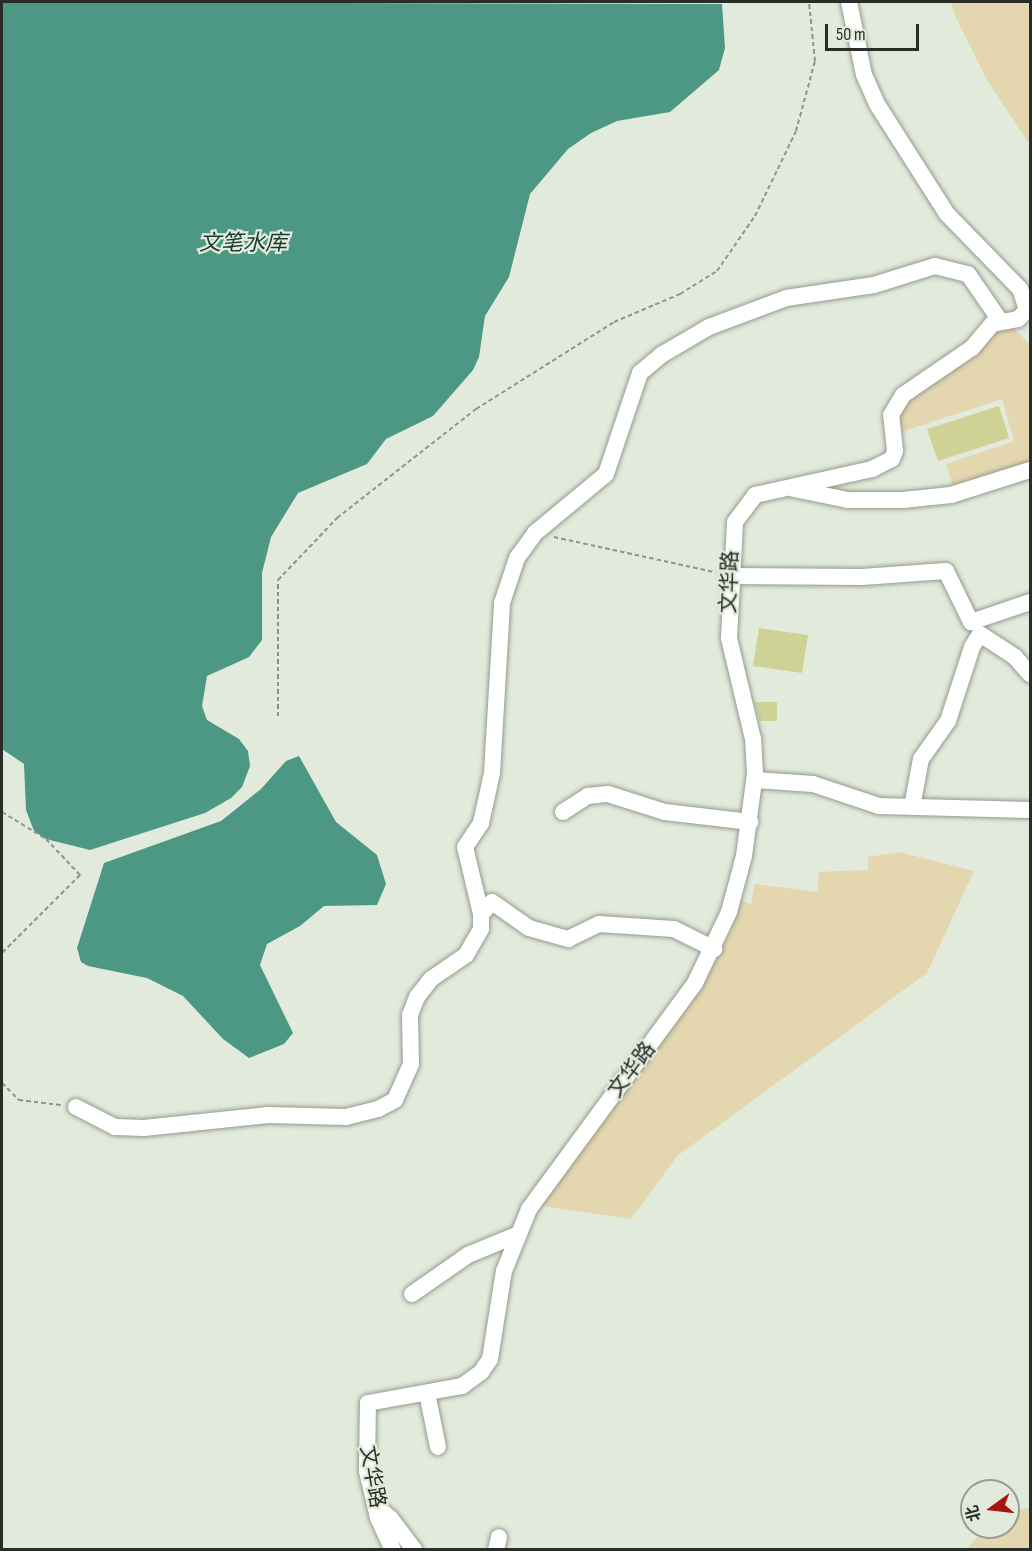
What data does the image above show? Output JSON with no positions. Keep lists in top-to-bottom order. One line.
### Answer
{"streets":{"street":["文华路"]},"water":["文笔水库"],"scale_bar":"50 m","north":"left"}
